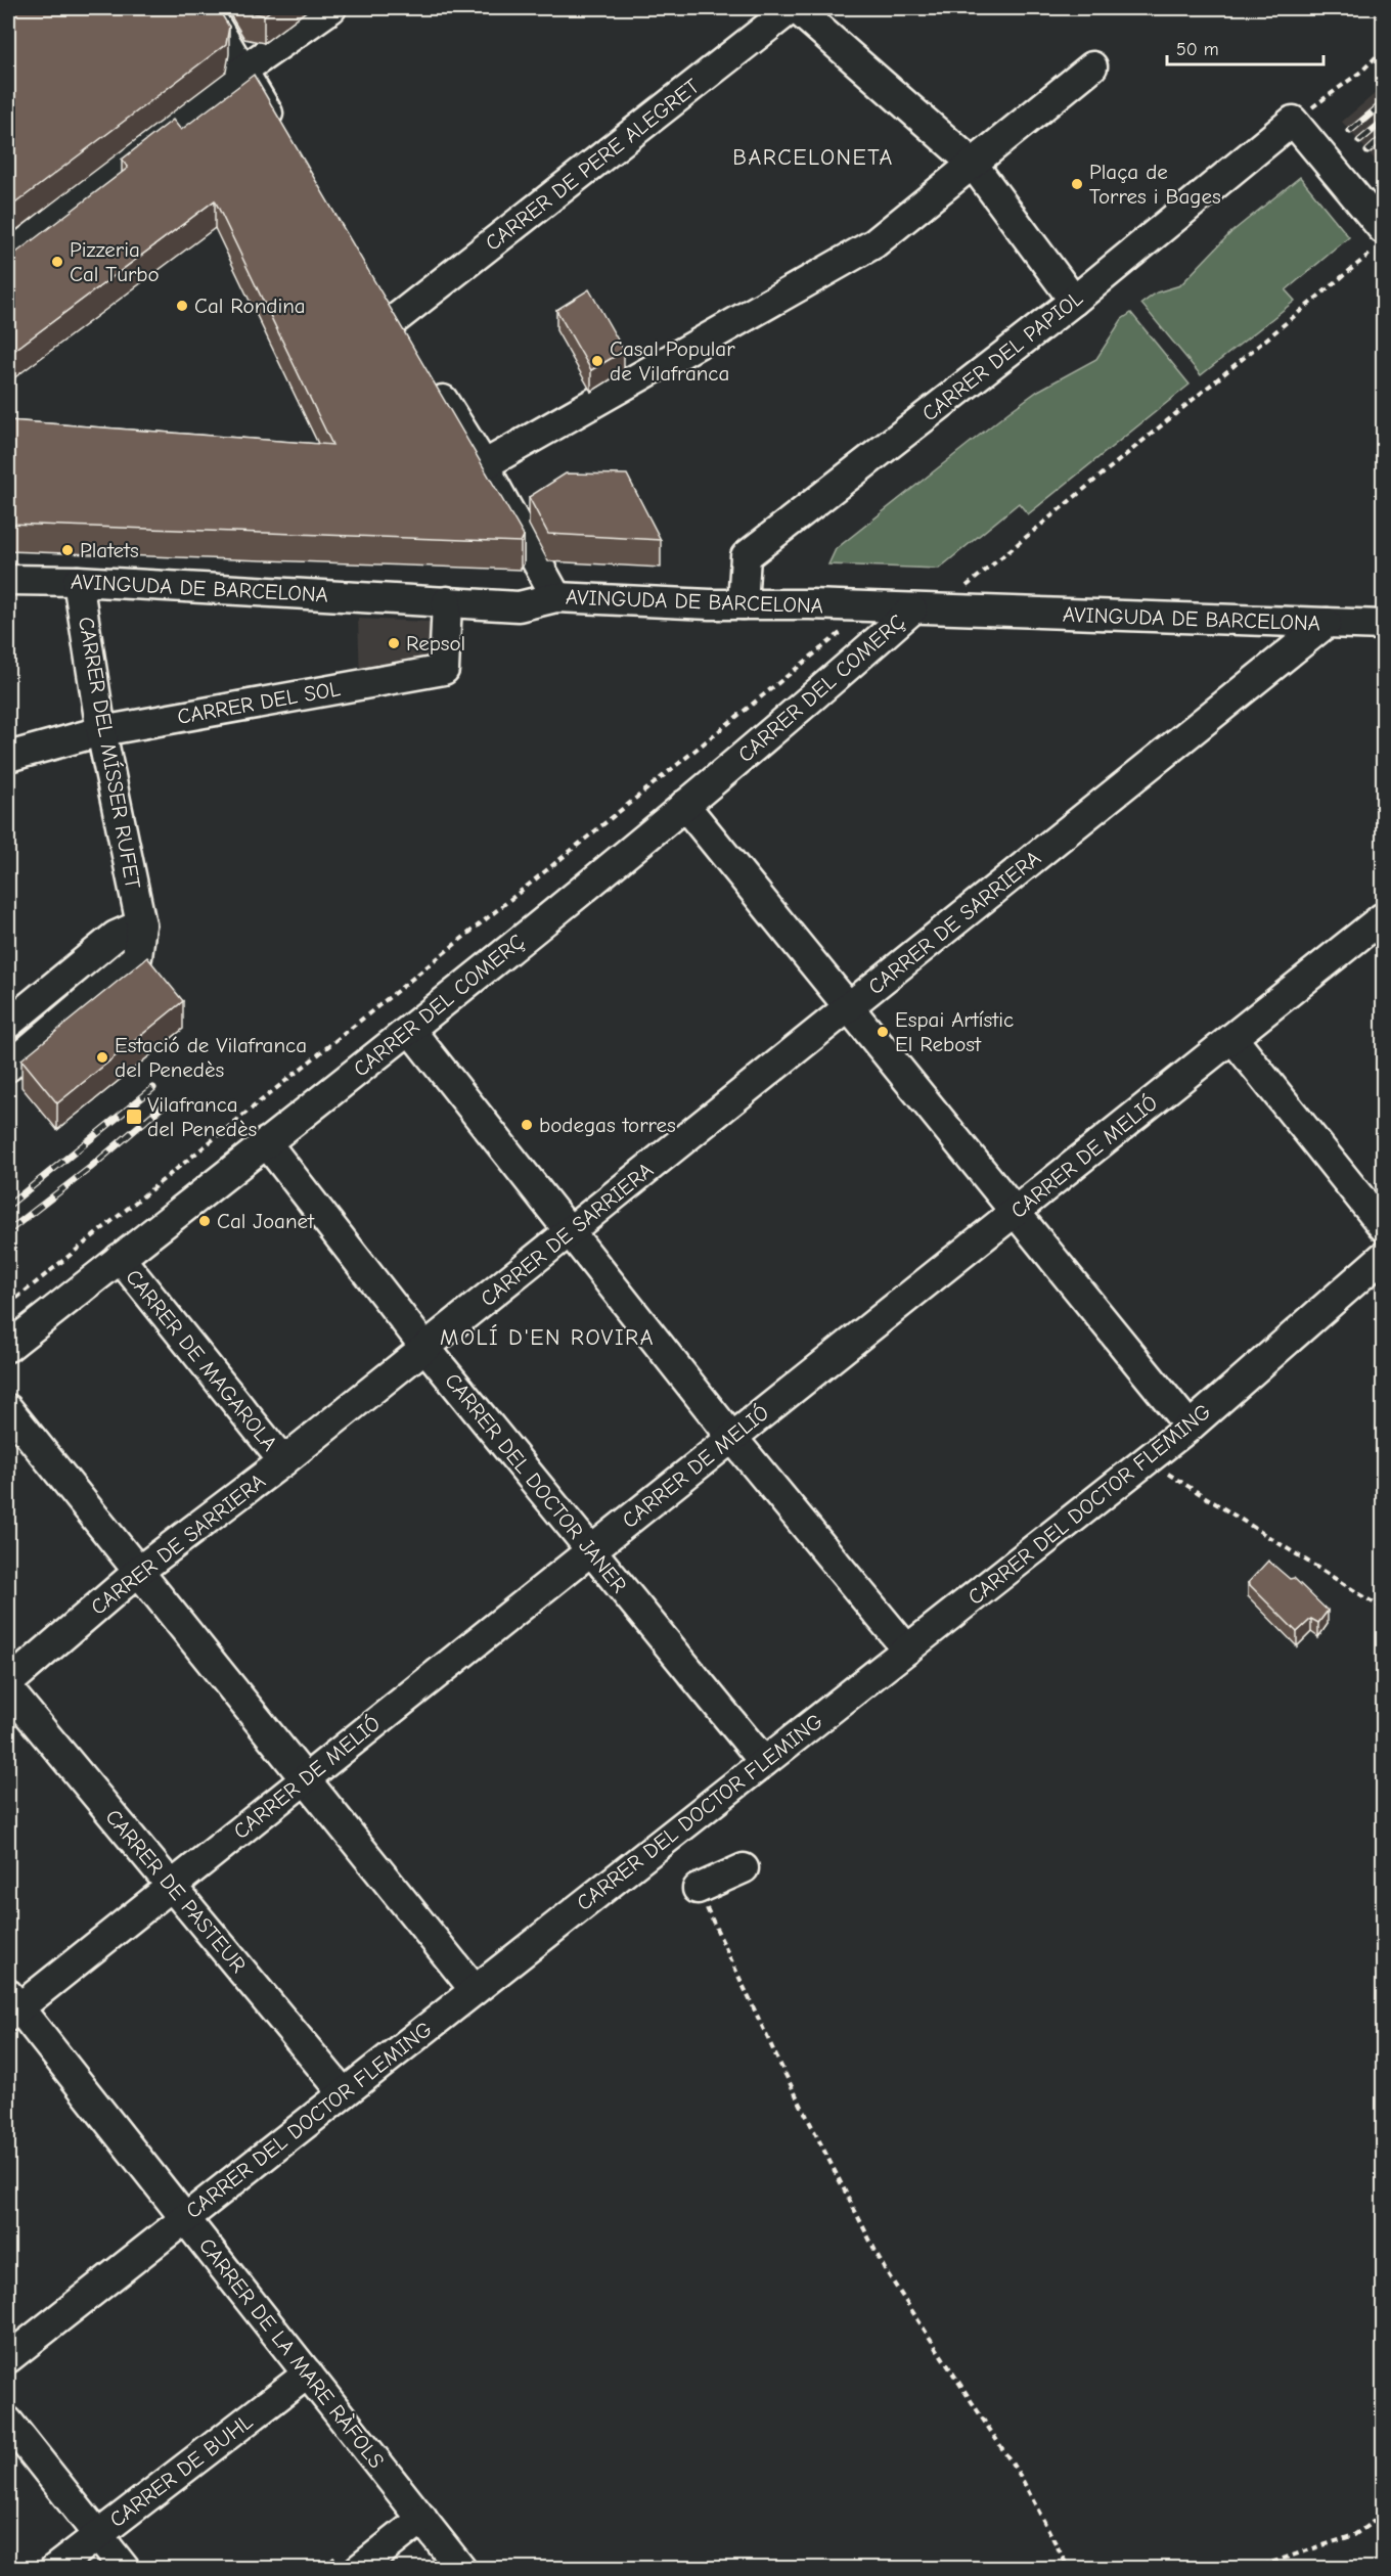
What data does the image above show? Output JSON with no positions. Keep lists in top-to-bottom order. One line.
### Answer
{"streets":{"street":["CARRER DE PERE ALEGRET","CARRER DEL PAPIOL","AVINGUDA DE BARCELONA","CARRER DEL COMERÇ","CARRER DEL SOL","CARRER DEL MÍSSER RUFET","CARRER DE SARRIERA","CARRER DE MELIÓ","CARRER DE MAGAROLA","CARRER DEL DOCTOR JANER","CARRER DEL DOCTOR FLEMING","CARRER DE PASTEUR","CARRER DE LA MARE RÀFOLS","CARRER DE BUHL"]},"crossings":[["CARRER DEL PAPIOL","AVINGUDA DE BARCELONA"],["AVINGUDA DE BARCELONA","CARRER DEL COMERÇ"],["AVINGUDA DE BARCELONA","CARRER DEL SOL"],["AVINGUDA DE BARCELONA","CARRER DEL MÍSSER RUFET"],["AVINGUDA DE BARCELONA","CARRER DE SARRIERA"],["CARRER DEL COMERÇ","CARRER DE MAGAROLA"],["CARRER DEL COMERÇ","CARRER DEL DOCTOR JANER"],["CARRER DEL SOL","CARRER DEL MÍSSER RUFET"],["CARRER DE SARRIERA","CARRER DE MAGAROLA"],["CARRER DE SARRIERA","CARRER DEL DOCTOR JANER"],["CARRER DE MELIÓ","CARRER DEL DOCTOR JANER"],["CARRER DE MELIÓ","CARRER DE PASTEUR"],["CARRER DE MELIÓ","CARRER DE LA MARE RÀFOLS"],["CARRER DEL DOCTOR JANER","CARRER DEL DOCTOR FLEMING"],["CARRER DEL DOCTOR FLEMING","CARRER DE PASTEUR"],["CARRER DEL DOCTOR FLEMING","CARRER DE LA MARE RÀFOLS"],["CARRER DE LA MARE RÀFOLS","CARRER DE BUHL"]],"districts":["BARCELONETA","MOLÍ D'EN ROVIRA"],"places":{"other":["Plaça de Torres i Bages","Pizzeria Cal Turbo","Cal Rondina","Casal Popular de Vilafranca","Platets","Repsol","Espai Artístic El Rebost","Estació de Vilafranca del Penedès","bodegas torres","Cal Joanet"],"transit":["Vilafranca del Penedès"]},"scale_bar":"50 m"}
